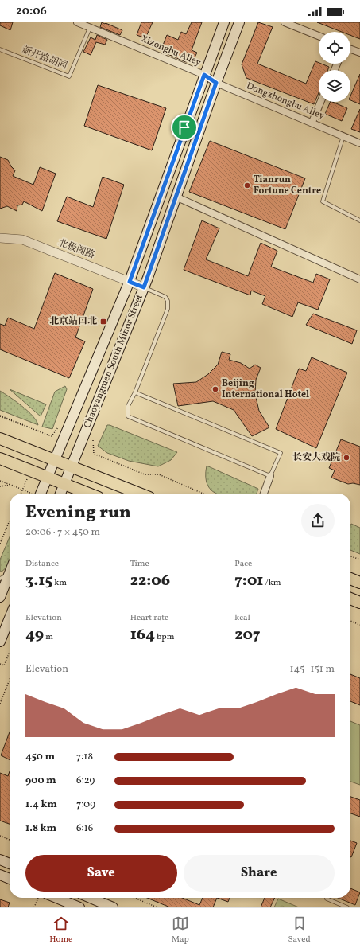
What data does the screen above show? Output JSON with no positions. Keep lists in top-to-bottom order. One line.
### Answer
{"streets":{"main road":["Chaoyangmen South Minor Street"],"street":["Xizongbu Alley","Dongzhongbu Alley","北极阁路"],"lane":["新开路胡同"]},"crossings":[["Xizongbu Alley","新开路胡同"],["Xizongbu Alley","Dongzhongbu Alley"],["Xizongbu Alley","Chaoyangmen South Minor Street"],["Dongzhongbu Alley","Chaoyangmen South Minor Street"],["北极阁路","Chaoyangmen South Minor Street"]],"places":{"other":["Tianrun Fortune Centre","Beijing International Hotel","长安大戏院"],"transit":["北京站口北"]},"page":{"status":"20:06","heading":["Evening run","20:06 · 7 × 450 m"],"stats":[["Distance","3.15 km"],["Time","22:06"],["Pace","7:01 /km"],["Elevation","49 m"],["Heart rate","164 bpm"],["kcal","207"]],"chart":["Elevation","145–151 m"],"list":[{"name":"450 m","note":"7:18"},{"name":"900 m","note":"6:29"},{"name":"1.4 km","note":"7:09"},{"name":"1.8 km","note":"6:16"}],"buttons":["Save","Share"],"tabs":["Home","Map","Saved"]}}
